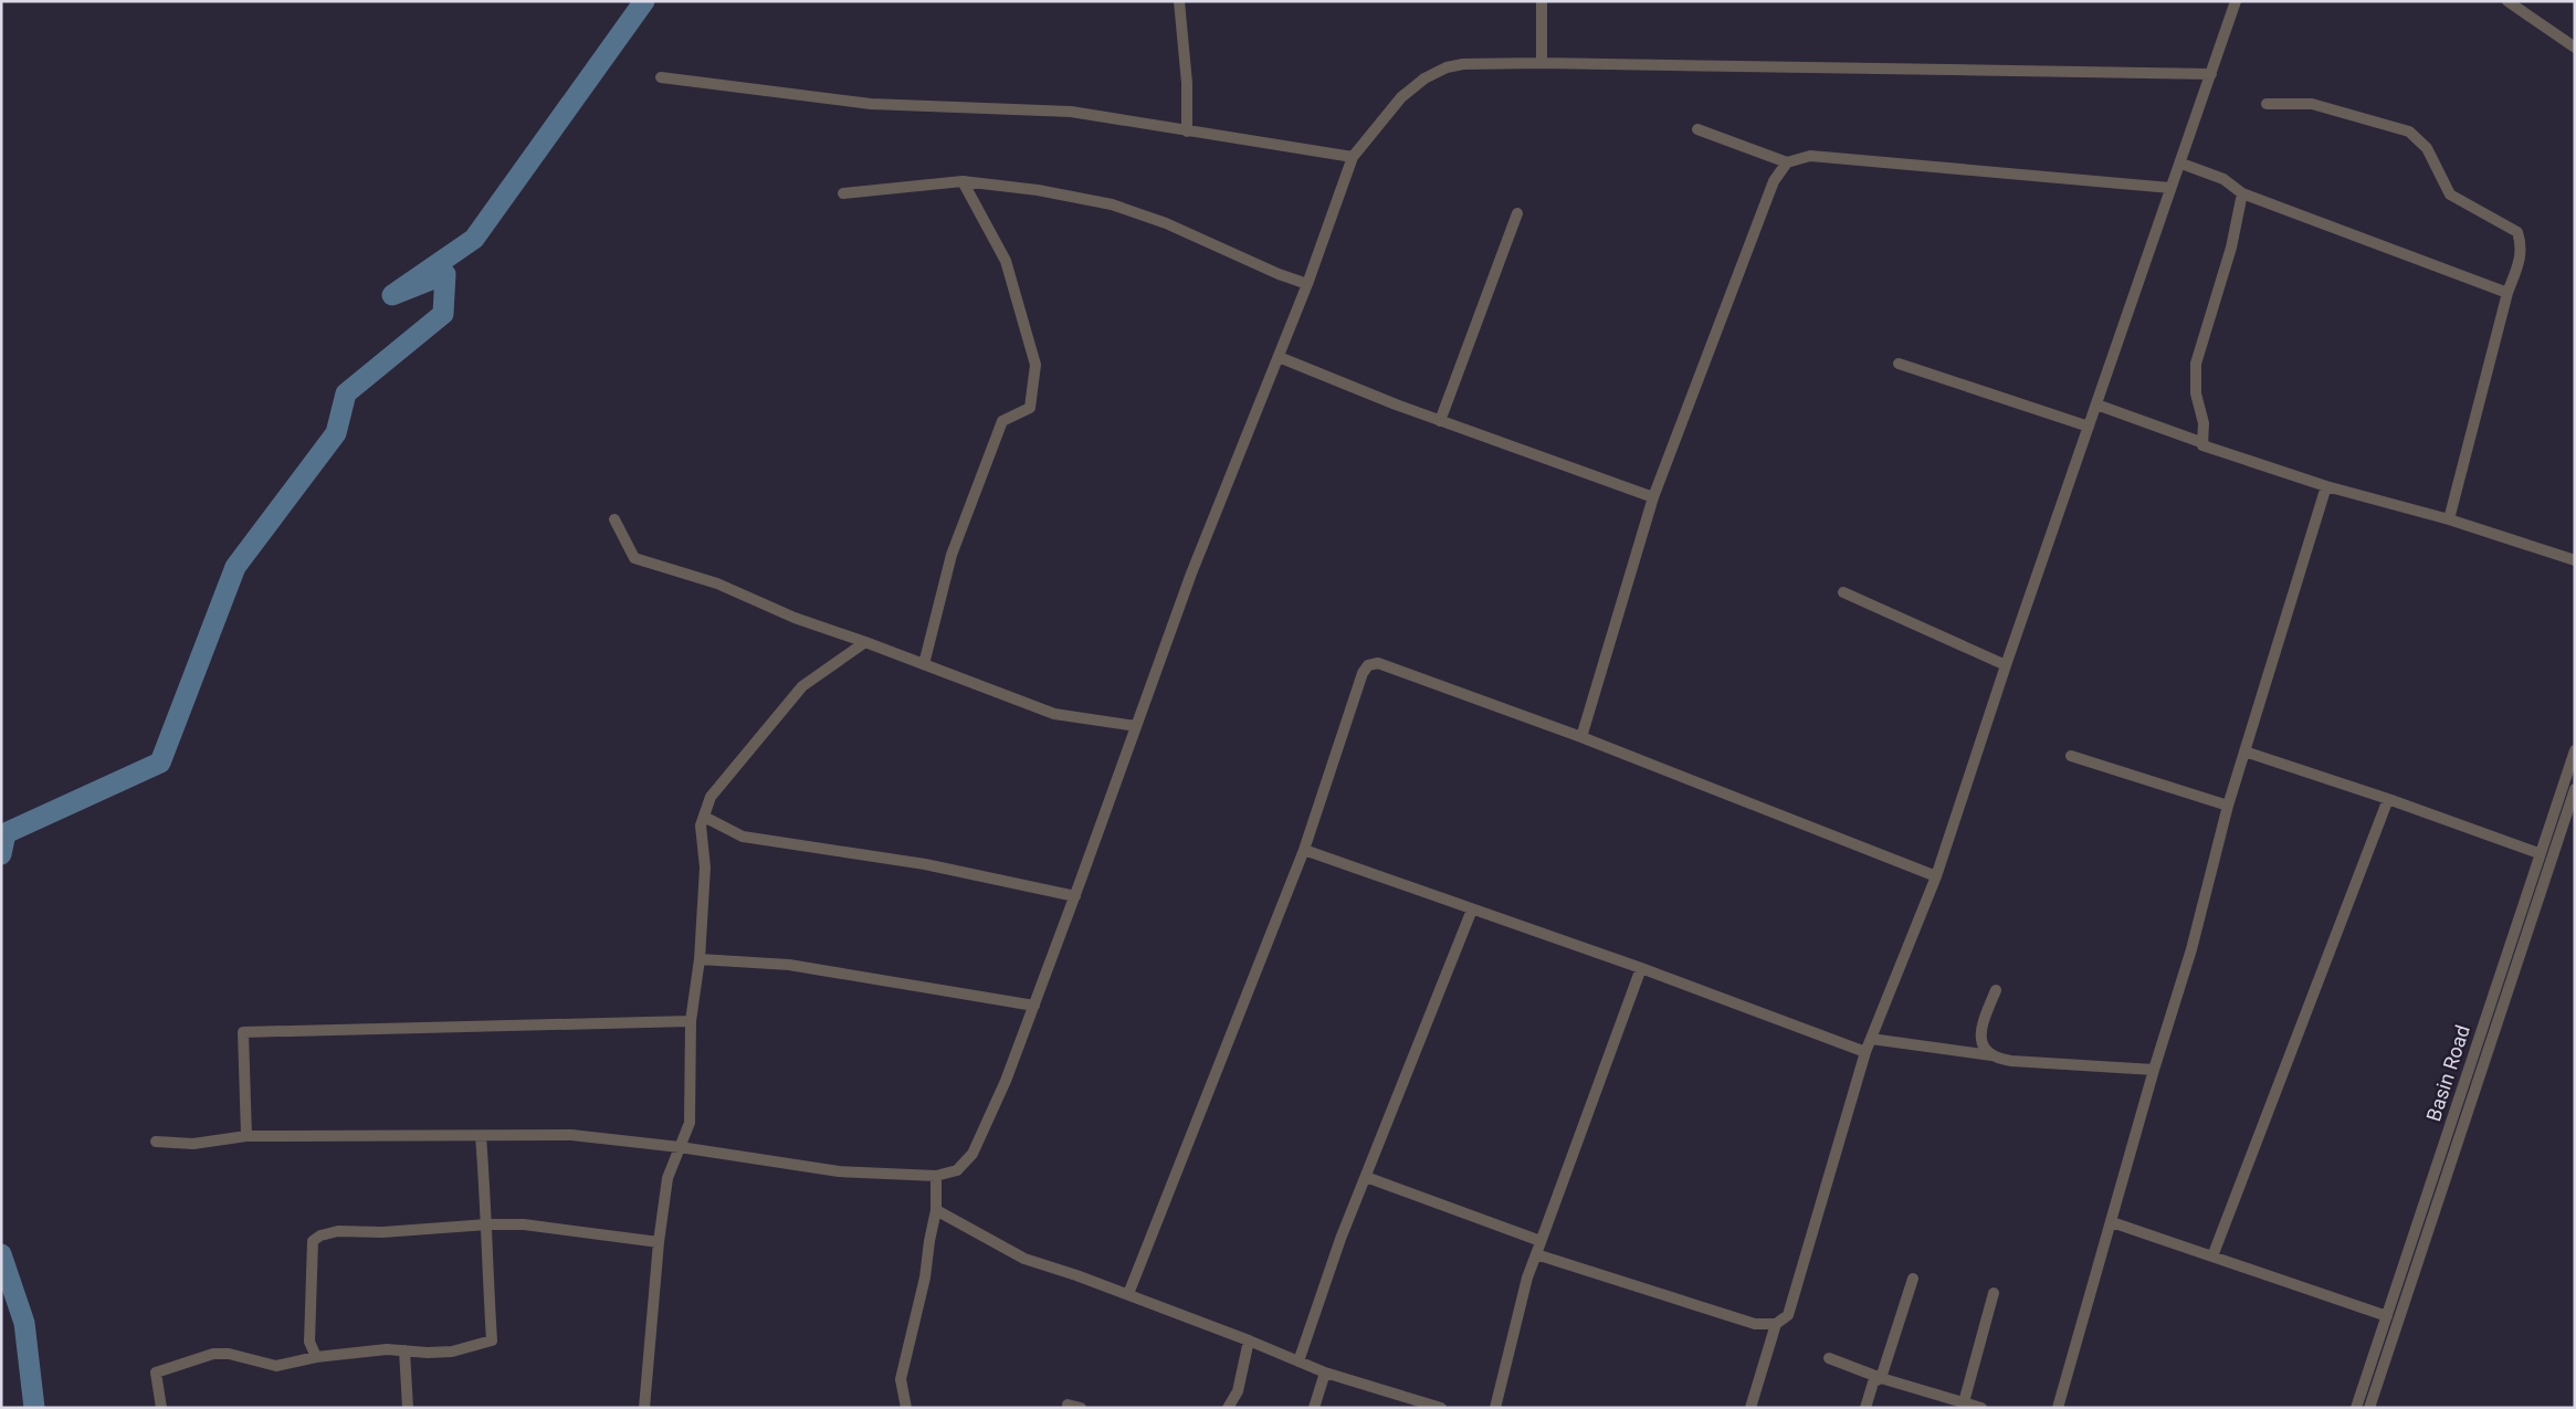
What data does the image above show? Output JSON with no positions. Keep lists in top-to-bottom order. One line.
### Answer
{"streets":{"street":["Basin Road"]}}
